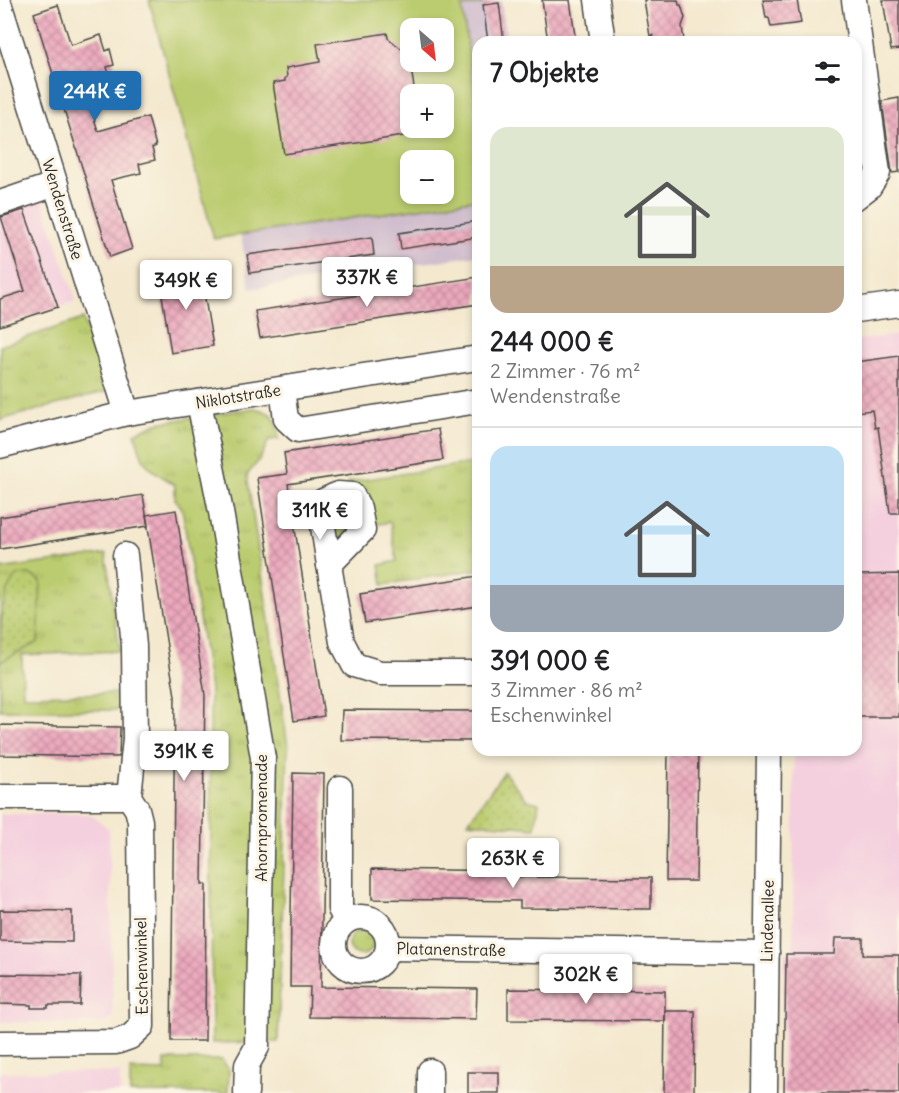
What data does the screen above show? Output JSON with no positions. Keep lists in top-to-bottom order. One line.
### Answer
{"streets":{"street":["Wendenstraße","Niklotstraße","Ahornpromenade","Lindenallee","Platanenstraße","Eschenwinkel"]},"crossings":[["Wendenstraße","Niklotstraße"],["Niklotstraße","Ahornpromenade"],["Lindenallee","Platanenstraße"]],"north":"bottom right","page":{"map_buttons":["+","−"],"heading":"7 Objekte","price":["244K €","337K €","349K €","311K €","391K €","263K €","302K €"],"list":[{"name":"244 000 €","note":"2 Zimmer · 76 m² · Wendenstraße"},{"name":"391 000 €","note":"3 Zimmer · 86 m² · Eschenwinkel"}]}}
